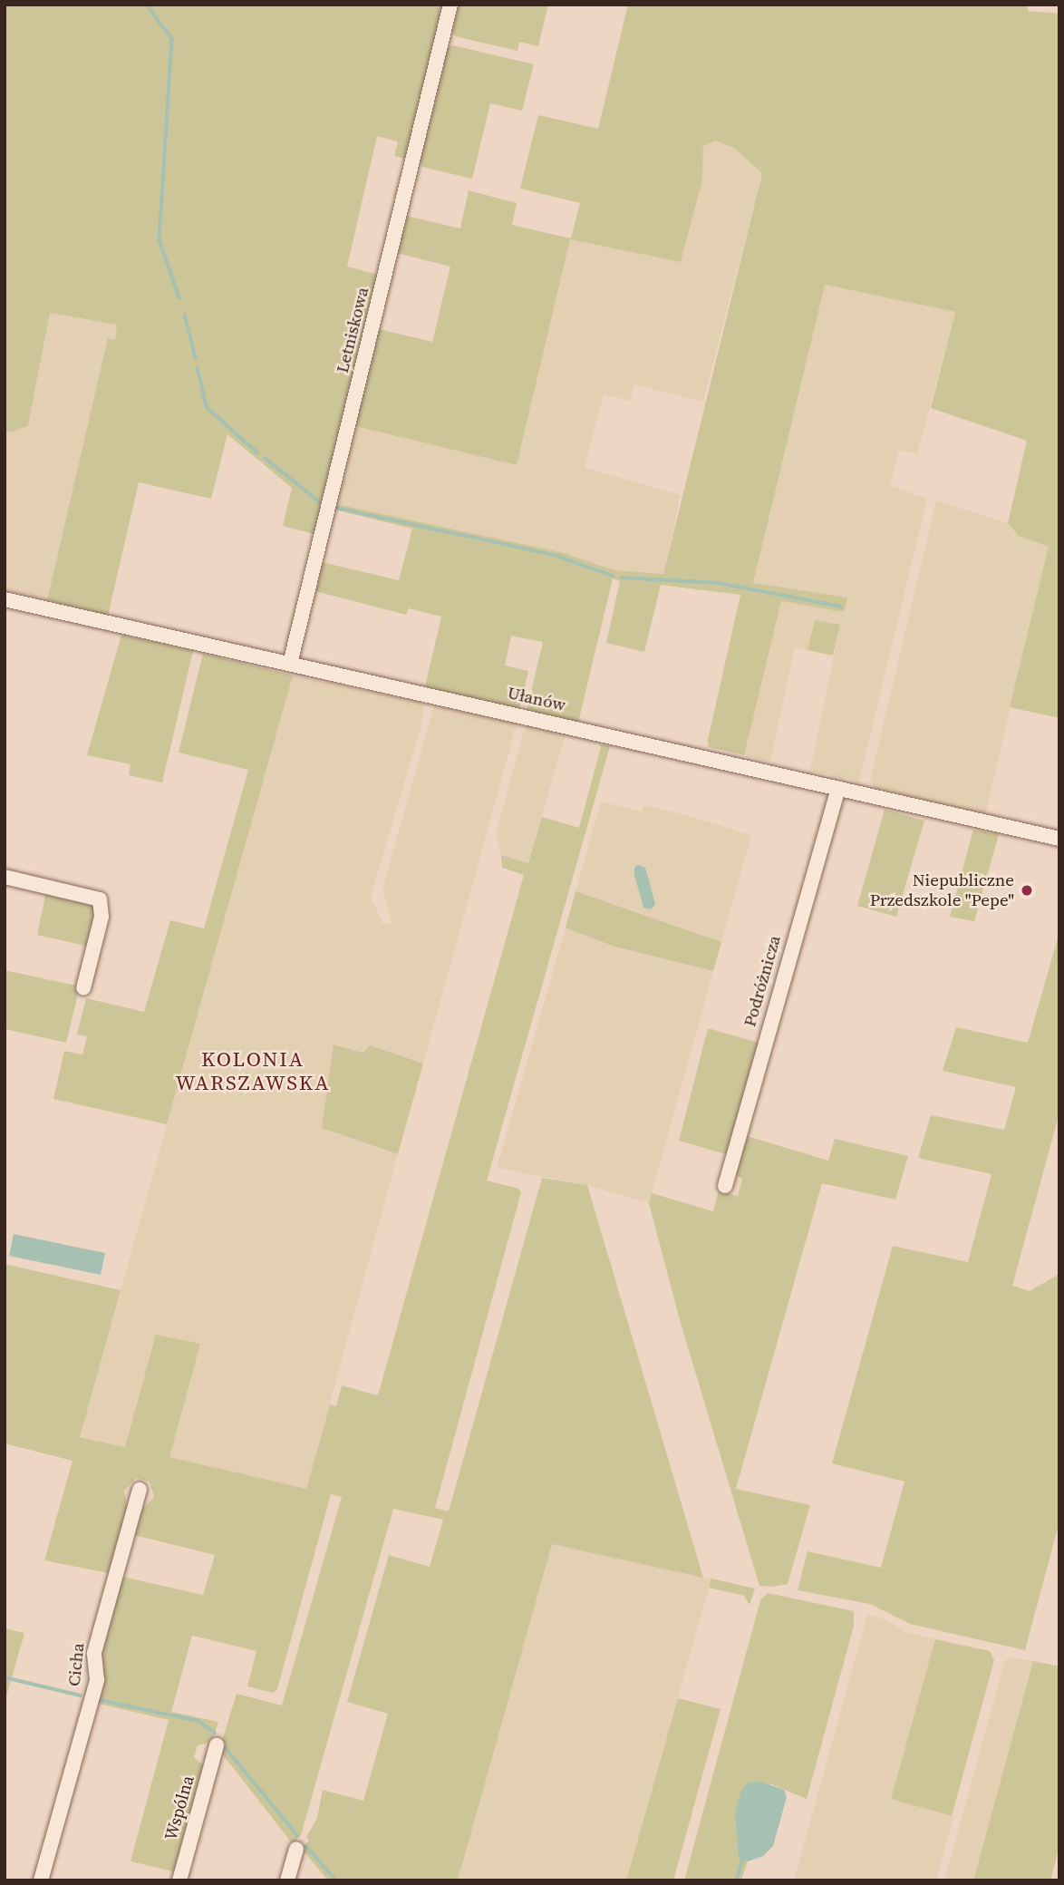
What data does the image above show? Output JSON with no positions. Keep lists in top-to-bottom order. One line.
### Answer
{"streets":{"street":["Letniskowa","Ułanów","Podróżnicza","Cicha","Wspólna"]},"crossings":[["Letniskowa","Ułanów"],["Ułanów","Podróżnicza"]],"districts":["KOLONIA WARSZAWSKA"],"places":["Niepubliczne Przedszkole \"Pepe\""]}
